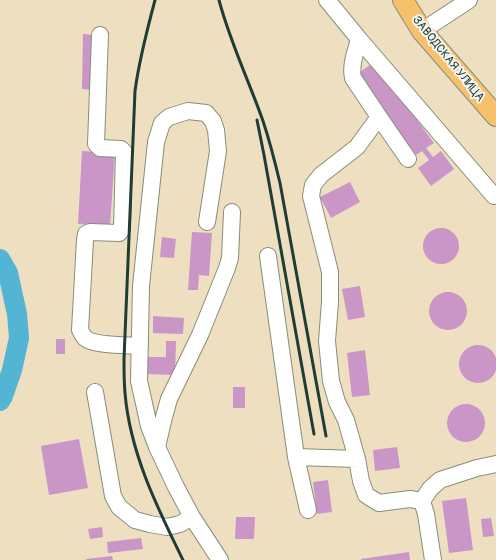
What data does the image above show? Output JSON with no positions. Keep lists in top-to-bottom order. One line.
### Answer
{"streets":{"main road":["ЗАВОДСКАЯ УЛИЦА"]}}
